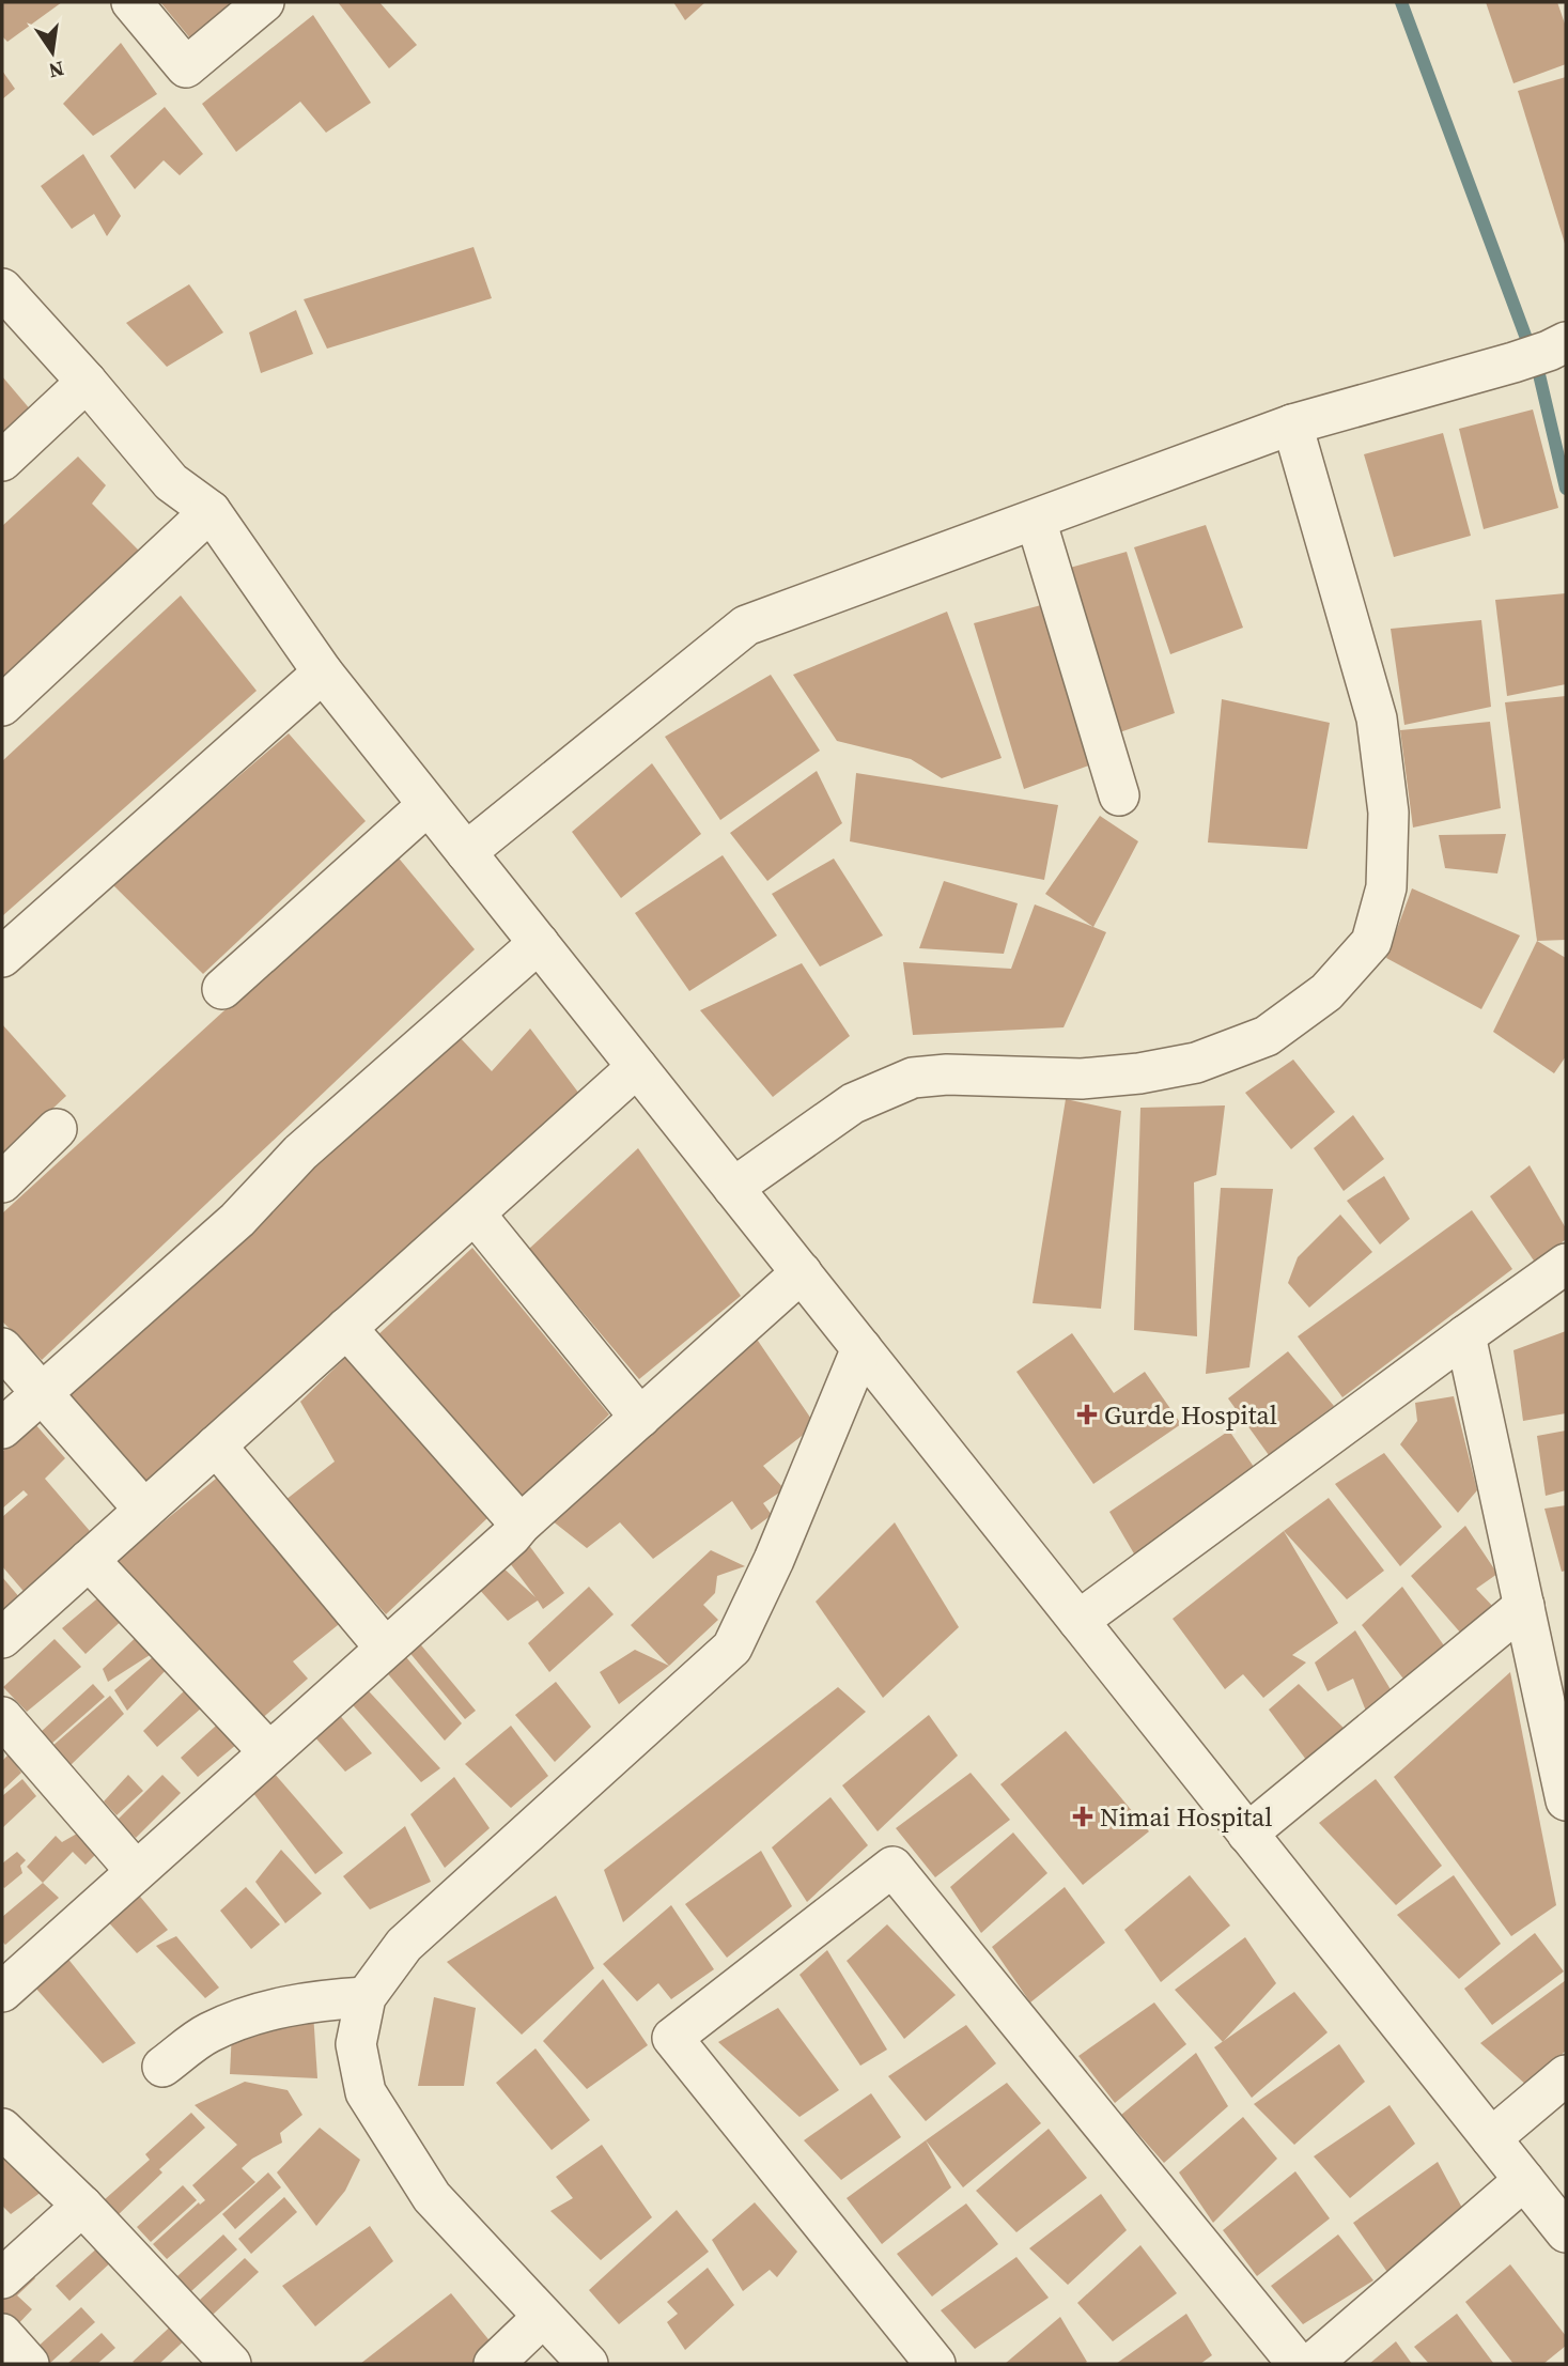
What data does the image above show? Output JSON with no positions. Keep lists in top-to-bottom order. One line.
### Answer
{"places":{"health":["Gurde Hospital","Nimai Hospital"]},"north":"bottom"}
